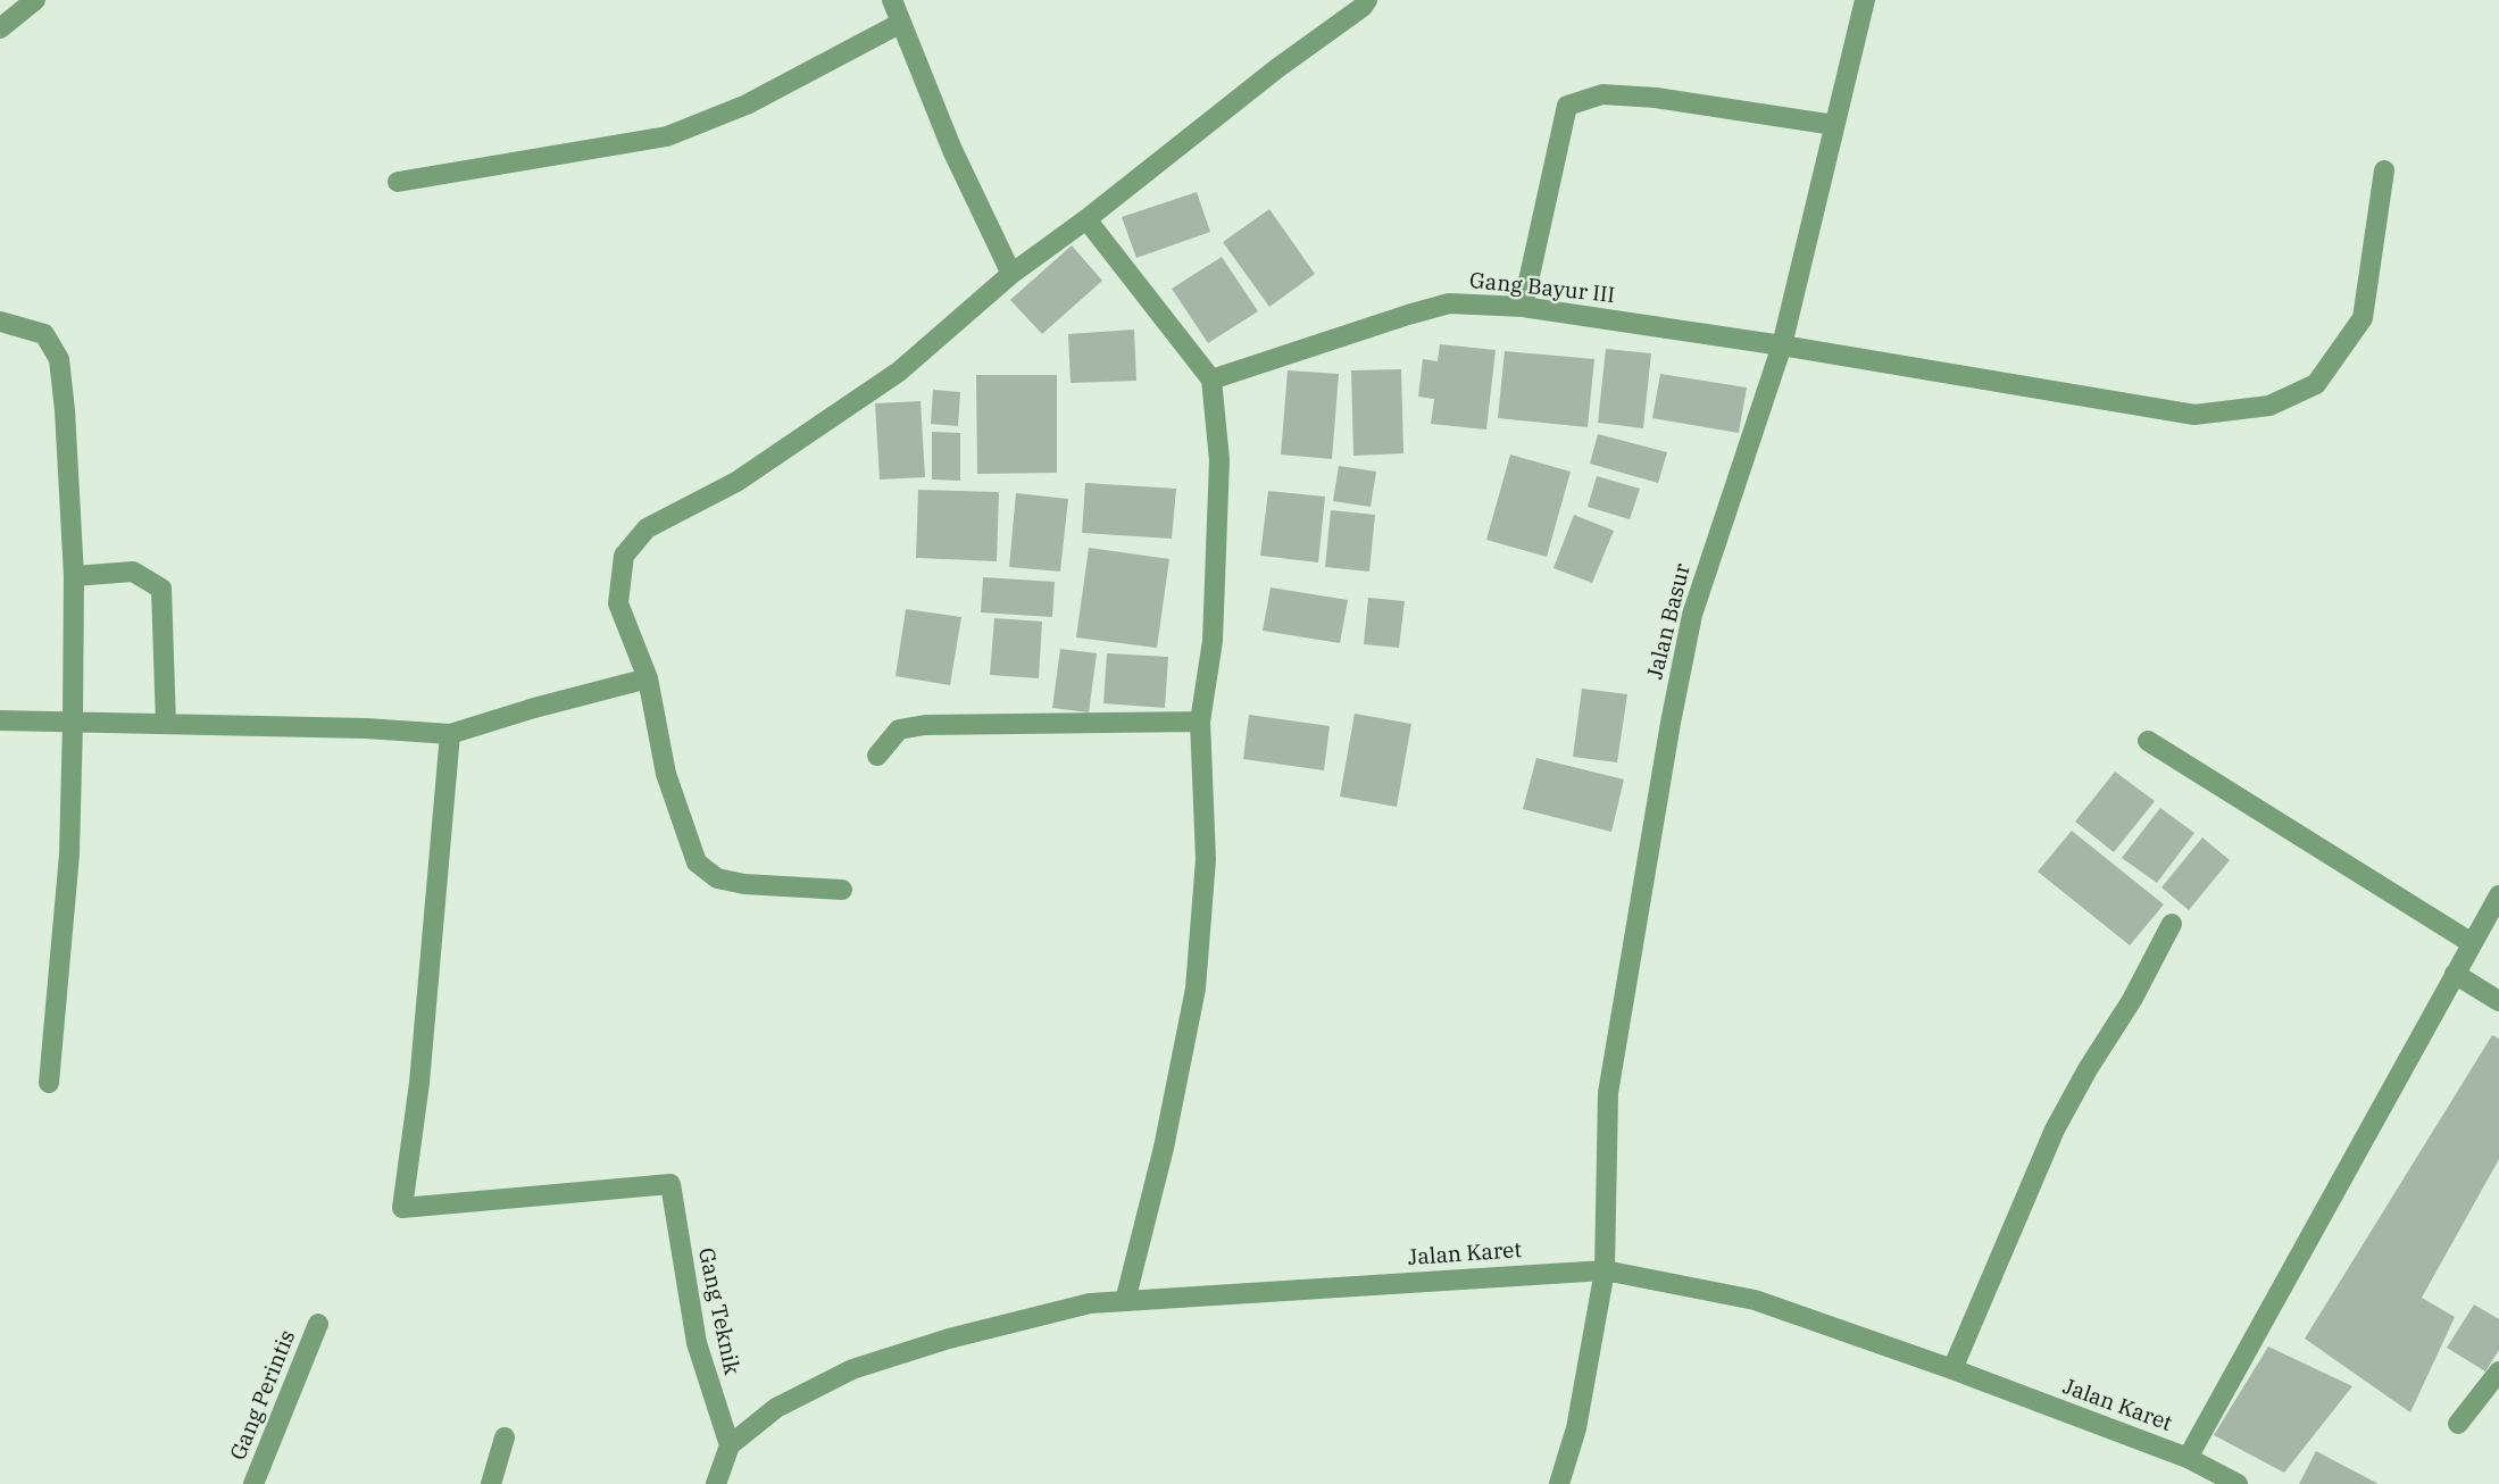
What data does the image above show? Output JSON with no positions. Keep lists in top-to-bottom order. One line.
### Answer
{"streets":{"street":["Gang Bayur III","Jalan Basur","Jalan Karet","Gang Teknik","Gang Perintis"]},"crossings":[["Gang Bayur III","Jalan Basur"],["Jalan Basur","Jalan Karet"],["Jalan Karet","Gang Teknik"]]}
